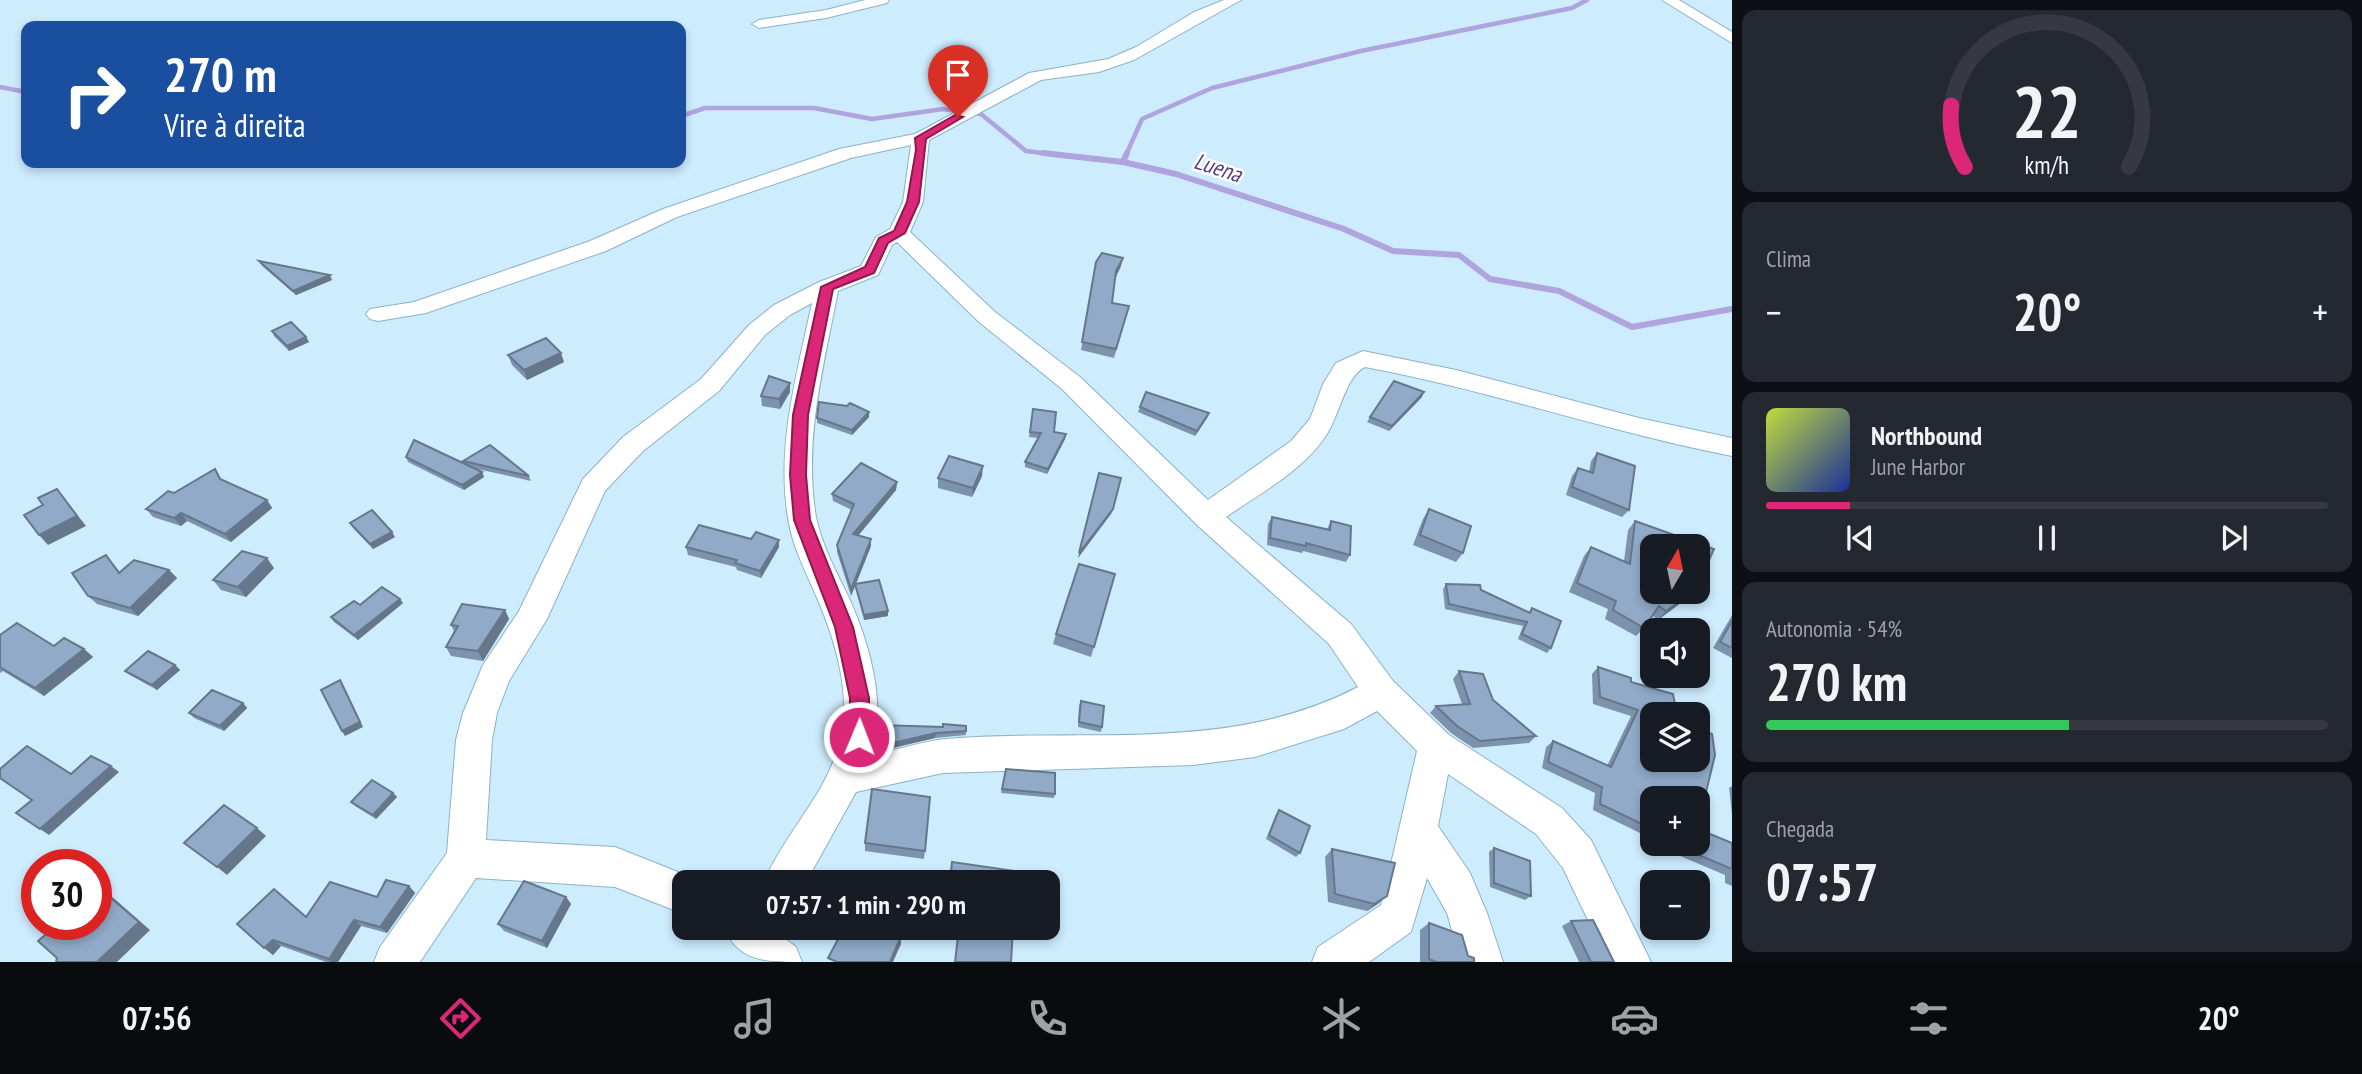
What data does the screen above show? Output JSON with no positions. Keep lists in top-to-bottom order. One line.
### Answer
{"water":["Luena"],"north":"top","page":{"turn":["270 m","Vire à direita"],"tile":["Clima",["Autonomia · 54%","270 km"],["Chegada","07:57"]],"heat":["−","20°","+"],"song":["Northbound","June Harbor"],"map_buttons":["+","−"],"limit":"30","trip":"07:57 · 1 min · 290 m","tabs":["07:56","20°"],"gauge":["22","km/h"]}}
